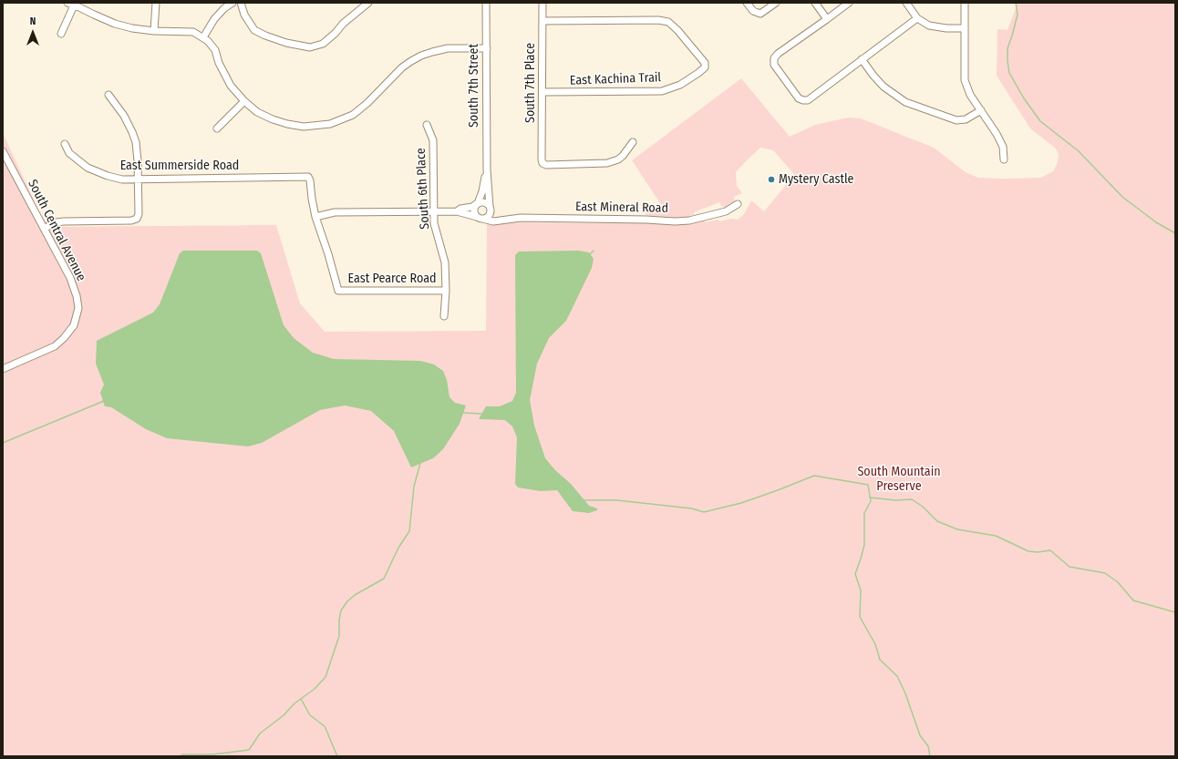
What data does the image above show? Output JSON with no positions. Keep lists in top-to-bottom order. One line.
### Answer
{"streets":{"street":["East Kachina Trail","South 7th Place","South 7th Street","East Summerside Road","South 6th Place","East Mineral Road","South Central Avenue","East Pearce Road"]},"crossings":[["East Kachina Trail","South 7th Place"],["South 7th Street","East Mineral Road"],["East Summerside Road","East Mineral Road"],["East Summerside Road","East Pearce Road"],["South 6th Place","East Mineral Road"],["South 6th Place","East Pearce Road"],["East Mineral Road","East Pearce Road"]],"parks":["South Mountain Preserve"],"places":["Mystery Castle"],"north":"top"}
